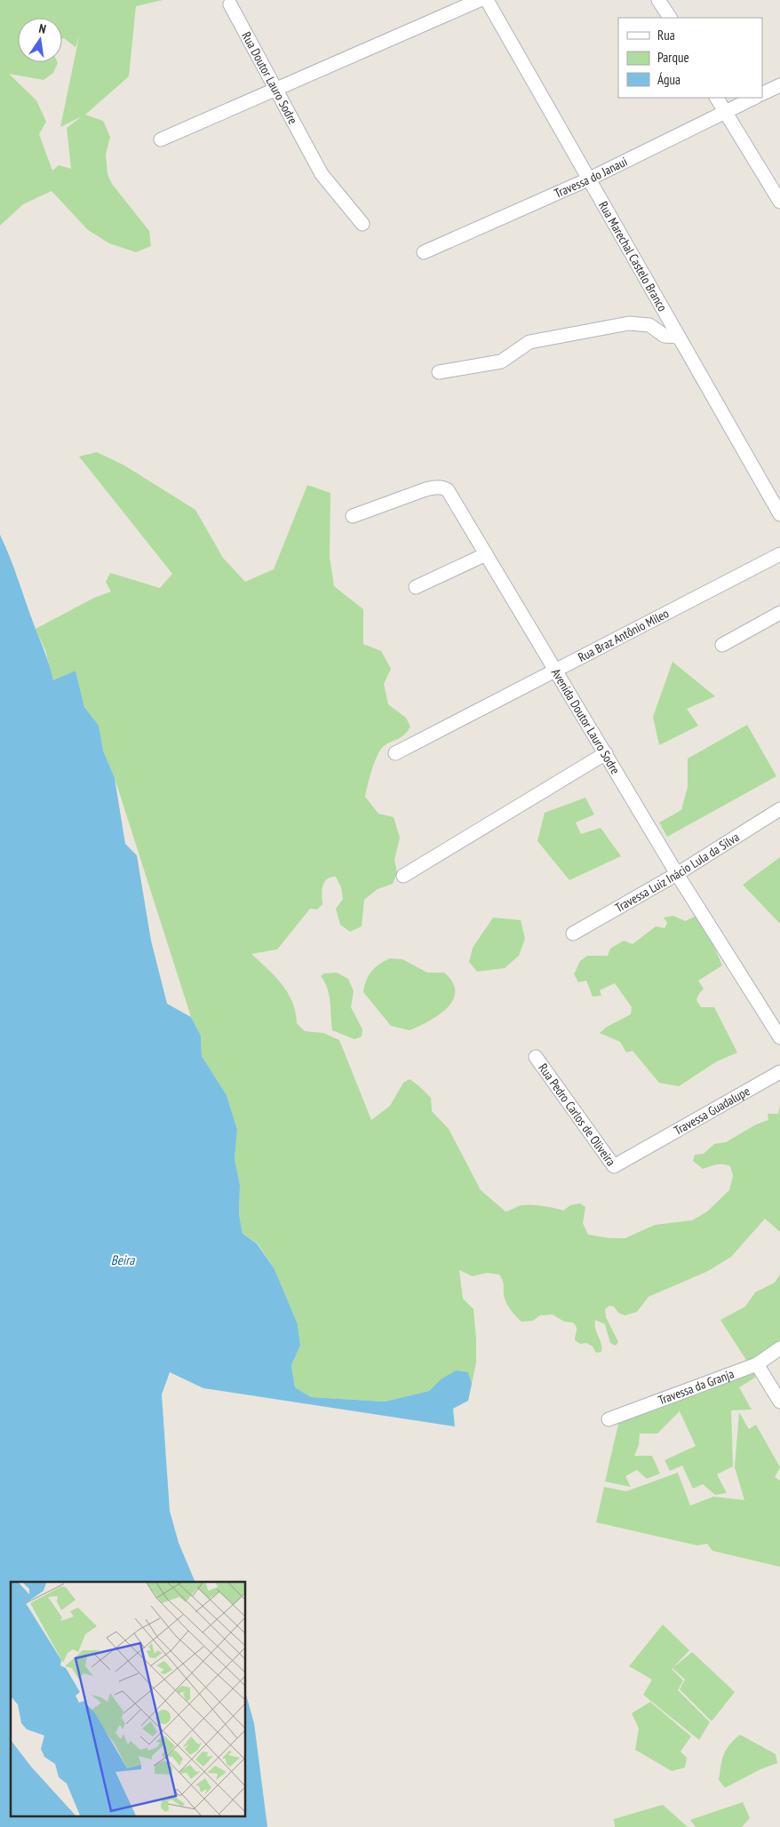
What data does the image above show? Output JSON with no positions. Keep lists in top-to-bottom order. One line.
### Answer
{"streets":{"street":["Rua Doutor Lauro Sodre","Travessa do Janaui","Rua Marechal Castelo Branco","Rua Braz Antônio Mileo","Avenida Doutor Lauro Sodre","Travessa Luiz Inácio Lula da Silva","Rua Pedro Carlos de Oliveira","Travessa Guadalupe","Travessa da Granja"]},"crossings":[["Travessa do Janaui","Rua Marechal Castelo Branco"],["Rua Braz Antônio Mileo","Avenida Doutor Lauro Sodre"],["Avenida Doutor Lauro Sodre","Travessa Luiz Inácio Lula da Silva"],["Rua Pedro Carlos de Oliveira","Travessa Guadalupe"]],"water":["Beira"],"legend":["Rua","Parque","Água"],"north":"top"}
